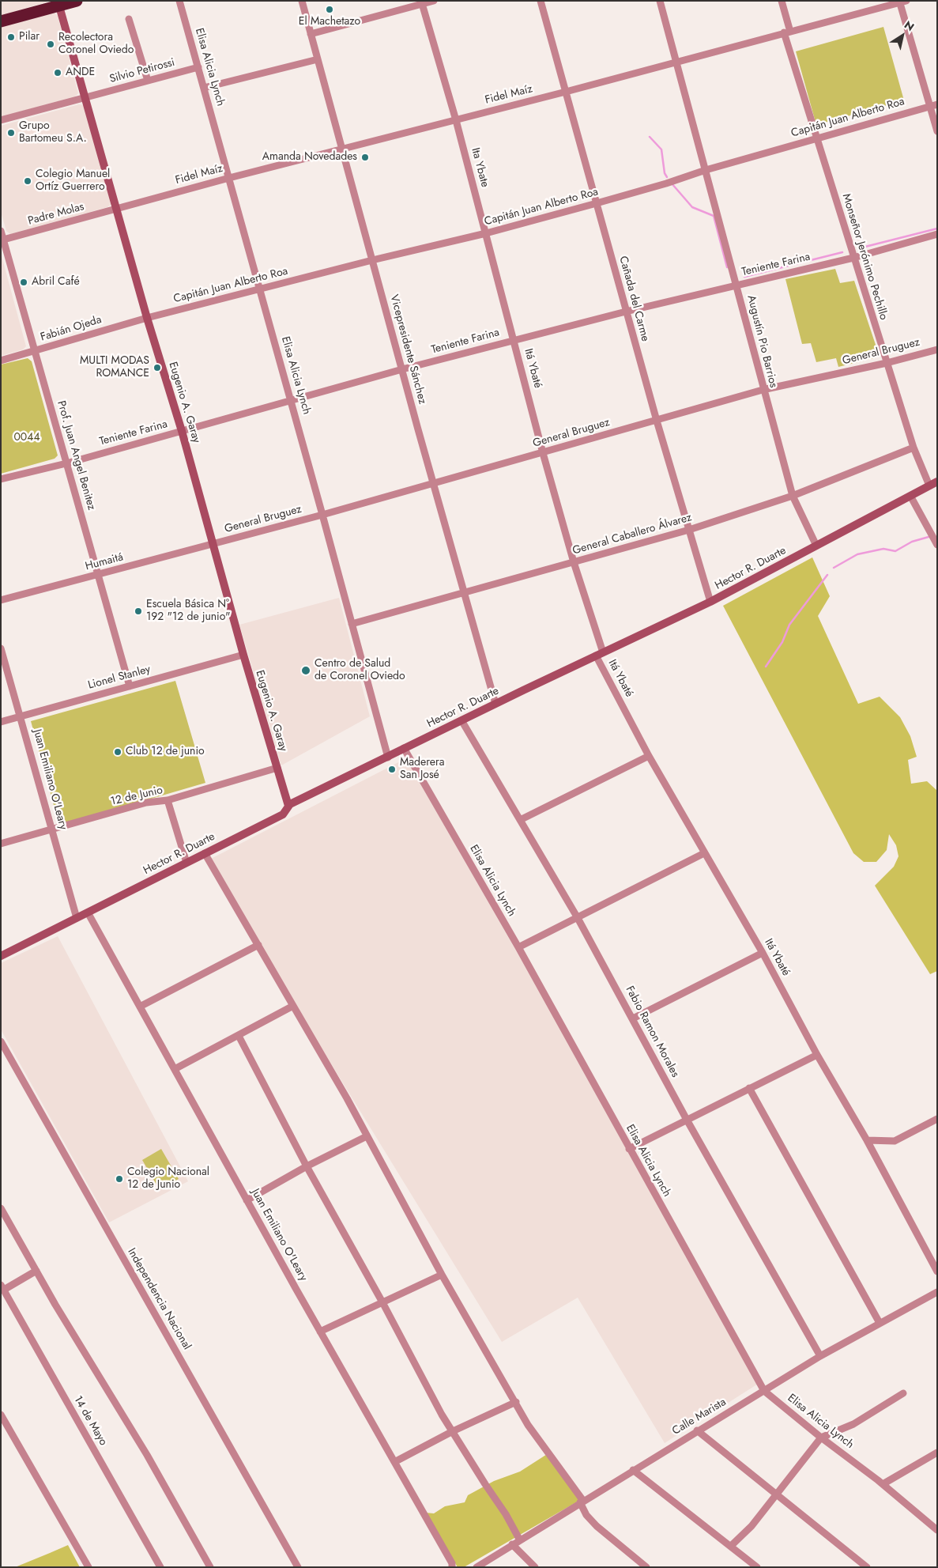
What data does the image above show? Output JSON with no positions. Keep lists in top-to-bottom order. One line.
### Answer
{"streets":{"street":["Elisa Alicia Lynch","Silvio Petirossi","Fidel Maíz","Capitán Juan Alberto Roa","Ita Ybate","Padre Molas","Monseñor Jerónimo Pechillo","Teniente Farina","Cañada del Carme","Fabián Ojeda","Augustín Pio Barrios","Vicepresidente Sánchez","General Bruguez","Itá Ybaté","Eugenio A. Garay","Prof. Juan Angel Benitez","General Caballero Álvarez","Humaitá","Hector R. Duarte","Lionel Stanley","Juan Emiliano O'Leary","12 de Junio","Fabio Ramon Morales","Independencia Nacional","Calle Marista","14 de Mayo"]},"crossings":[["Elisa Alicia Lynch","Silvio Petirossi"],["Elisa Alicia Lynch","Fidel Maíz"],["Elisa Alicia Lynch","Capitán Juan Alberto Roa"],["Elisa Alicia Lynch","Teniente Farina"],["Elisa Alicia Lynch","General Bruguez"],["Elisa Alicia Lynch","General Caballero Álvarez"],["Elisa Alicia Lynch","Hector R. Duarte"],["Elisa Alicia Lynch","Calle Marista"],["Silvio Petirossi","Eugenio A. Garay"],["Fidel Maíz","Ita Ybate"],["Fidel Maíz","Padre Molas"],["Fidel Maíz","Monseñor Jerónimo Pechillo"],["Fidel Maíz","Cañada del Carme"],["Fidel Maíz","Augustín Pio Barrios"],["Fidel Maíz","Vicepresidente Sánchez"],["Fidel Maíz","Eugenio A. Garay"],["Capitán Juan Alberto Roa","Ita Ybate"],["Capitán Juan Alberto Roa","Monseñor Jerónimo Pechillo"],["Capitán Juan Alberto Roa","Cañada del Carme"],["Capitán Juan Alberto Roa","Fabián Ojeda"],["Capitán Juan Alberto Roa","Augustín Pio Barrios"],["Capitán Juan Alberto Roa","Vicepresidente Sánchez"],["Capitán Juan Alberto Roa","Eugenio A. Garay"],["Ita Ybate","Teniente Farina"],["Ita Ybate","Itá Ybaté"],["Padre Molas","Eugenio A. Garay"],["Padre Molas","Prof. Juan Angel Benitez"],["Monseñor Jerónimo Pechillo","Teniente Farina"],["Monseñor Jerónimo Pechillo","General Bruguez"],["Monseñor Jerónimo Pechillo","General Caballero Álvarez"],["Monseñor Jerónimo Pechillo","Hector R. Duarte"],["Teniente Farina","Cañada del Carme"],["Teniente Farina","Augustín Pio Barrios"],["Teniente Farina","Vicepresidente Sánchez"],["Teniente Farina","Itá Ybaté"],["Teniente Farina","Eugenio A. Garay"],["Teniente Farina","Prof. Juan Angel Benitez"],["Cañada del Carme","General Bruguez"],["Cañada del Carme","General Caballero Álvarez"],["Cañada del Carme","Hector R. Duarte"],["Fabián Ojeda","Eugenio A. Garay"],["Fabián Ojeda","Prof. Juan Angel Benitez"],["Augustín Pio Barrios","General Bruguez"],["Augustín Pio Barrios","General Caballero Álvarez"],["Augustín Pio Barrios","Hector R. Duarte"],["Vicepresidente Sánchez","General Bruguez"],["Vicepresidente Sánchez","General Caballero Álvarez"],["Vicepresidente Sánchez","Hector R. Duarte"],["General Bruguez","Itá Ybaté"],["General Bruguez","Eugenio A. Garay"],["General Bruguez","Humaitá"],["Itá Ybaté","General Caballero Álvarez"],["Itá Ybaté","Hector R. Duarte"],["Eugenio A. Garay","Humaitá"],["Eugenio A. Garay","Hector R. Duarte"],["Eugenio A. Garay","Lionel Stanley"],["Eugenio A. Garay","12 de Junio"],["Prof. Juan Angel Benitez","Humaitá"],["Prof. Juan Angel Benitez","Lionel Stanley"],["Hector R. Duarte","Juan Emiliano O'Leary"],["Hector R. Duarte","Fabio Ramon Morales"],["Lionel Stanley","Juan Emiliano O'Leary"],["Juan Emiliano O'Leary","12 de Junio"],["Fabio Ramon Morales","Calle Marista"]],"parks":["0044"],"places":["El Machetazo","Pilar","Recolectora Coronel Oviedo","ANDE","Grupo Bartomeu S.A.","Amanda Novedades","Colegio Manuel Ortíz Guerrero","Abril Café","MULTI MODAS ROMANCE","Escuela Básica N° 192 \"12 de junio\"","Centro de Salud de Coronel Oviedo","Club 12 de junio","Maderera San José","Colegio Nacional 12 de Junio"],"north":"top right"}
